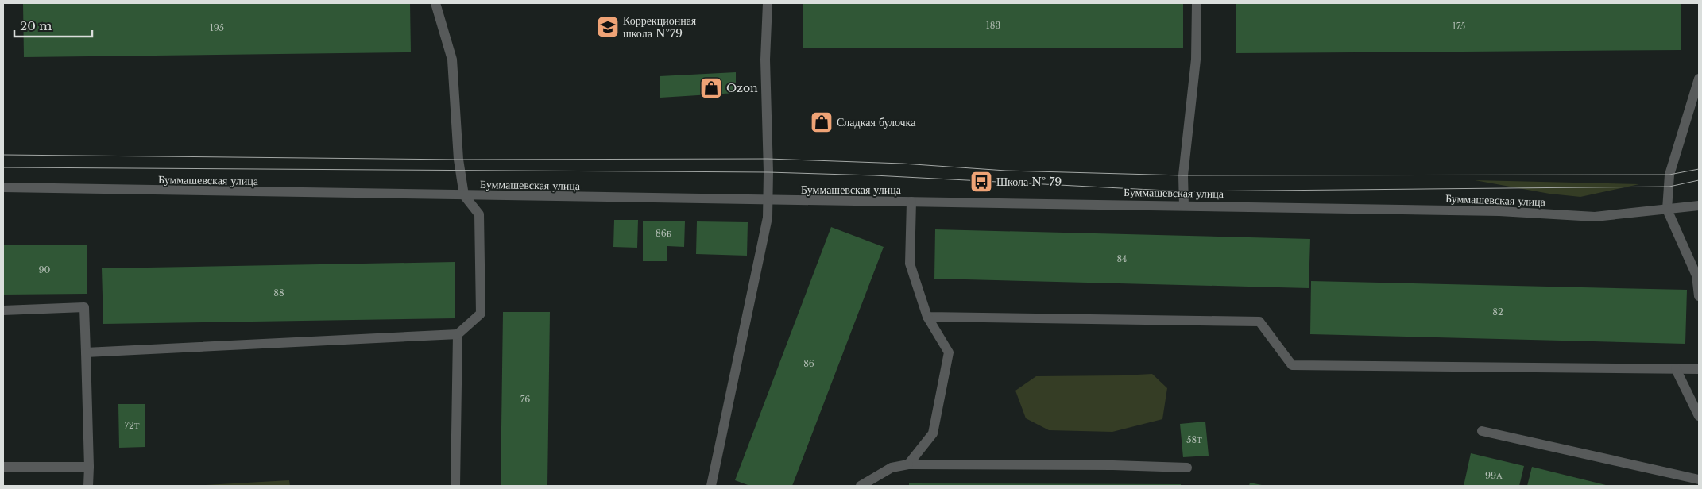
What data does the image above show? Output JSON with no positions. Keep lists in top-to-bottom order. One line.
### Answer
{"streets":{"street":["Буммашевская улица"]},"places":{"school or university":["Коррекционная школа №79"],"shop":["Ozon","Сладкая булочка"],"bus stop":["Школа № 79"]},"house_numbers":["183","175","195","86Б","84","90","88","82","86","76","72Т","58Т","99А"],"scale_bar":"20 m"}
